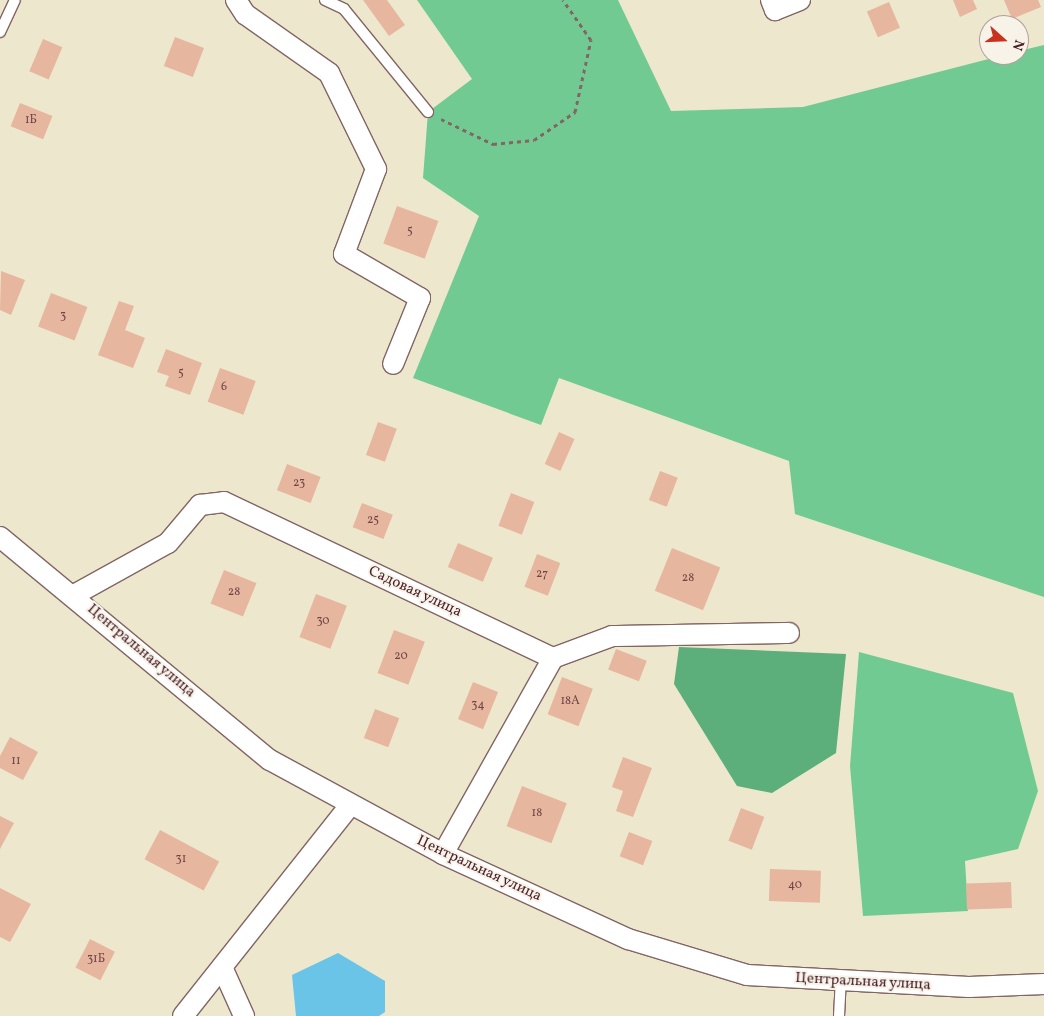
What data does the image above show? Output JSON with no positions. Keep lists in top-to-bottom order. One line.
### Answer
{"streets":{"street":["Садовая улица","Центральная улица"]},"crossings":[["Садовая улица","Центральная улица"]],"house_numbers":["1Б","5","3","5","6","23","25","27","28","28","30","20","18А","34","11","18","31","40","31Б"],"north":"right"}
